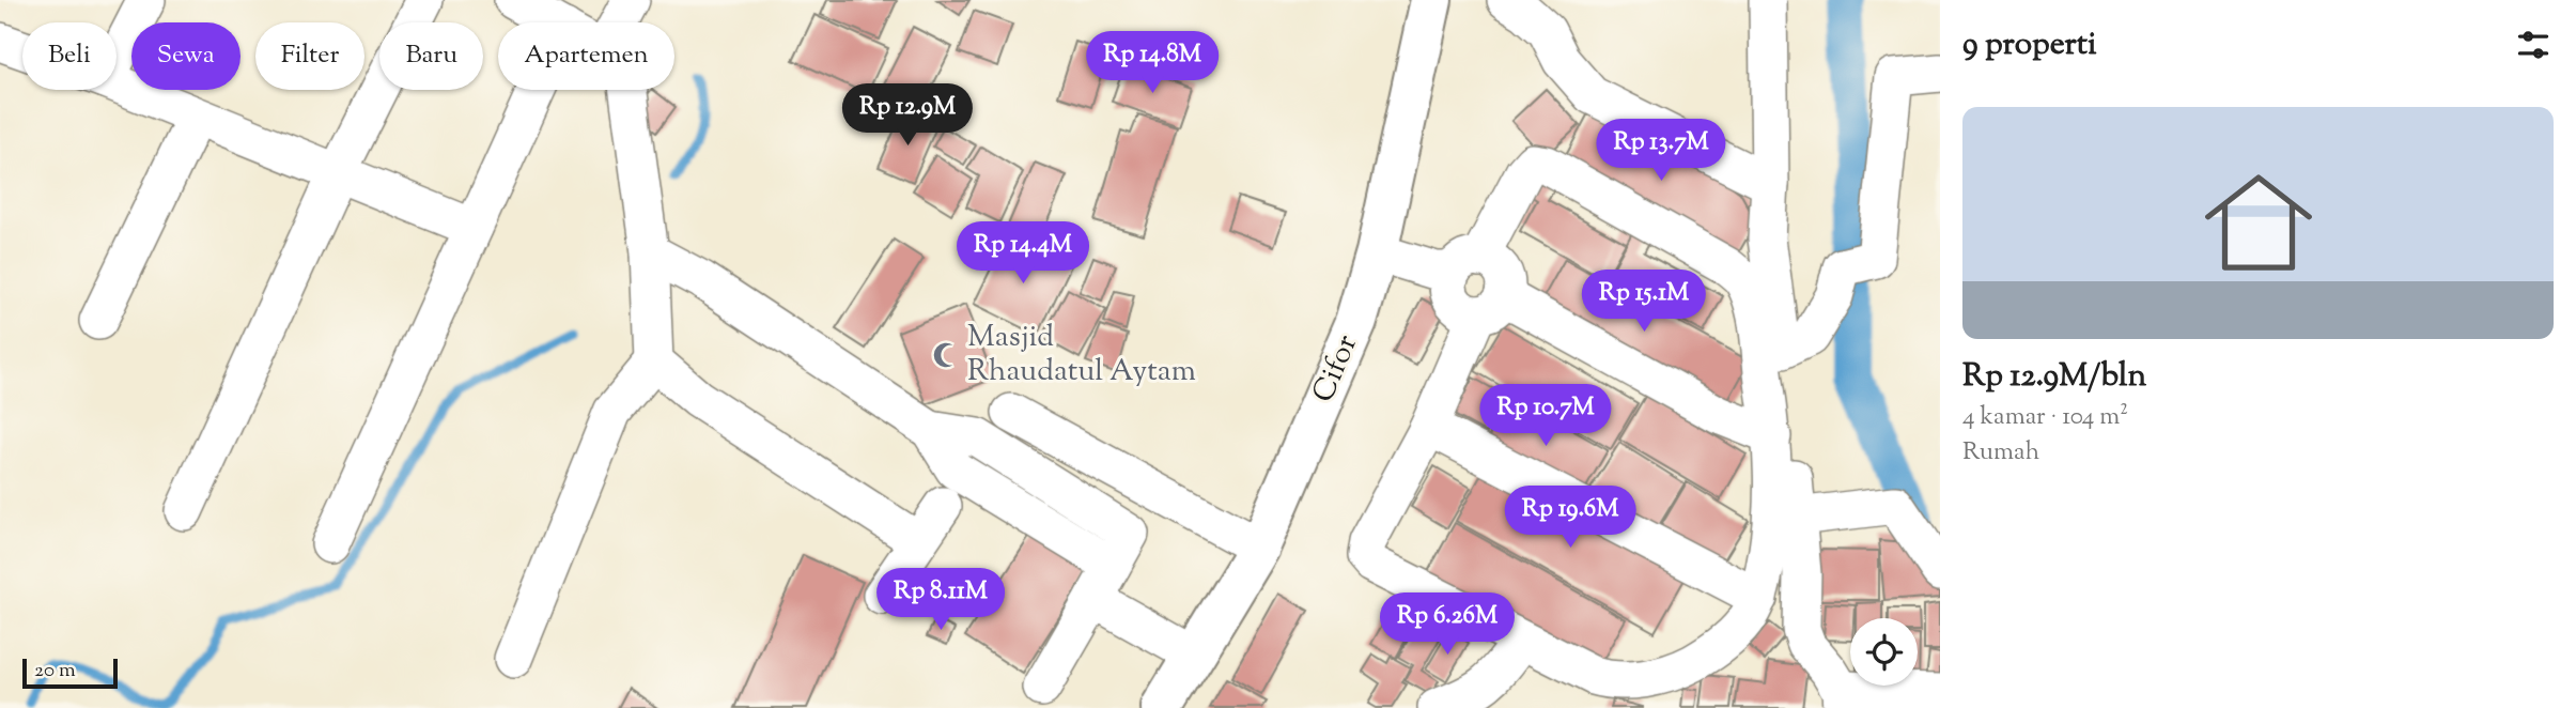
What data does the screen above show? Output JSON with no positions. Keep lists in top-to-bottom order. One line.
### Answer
{"streets":{"street":["Cifor"]},"places":{"mosque":["Masjid Rhaudatul Aytam"]},"scale_bar":"20 m","page":{"heading":"9 properti","chip":["Beli","Sewa","Filter","Baru","Apartemen"],"price":["Rp 14.8M","Rp 12.9M","Rp 13.7M","Rp 14.4M","Rp 15.1M","Rp 10.7M","Rp 19.6M","Rp 8.11M","Rp 6.26M"],"list":[{"name":"Rp 12.9M/bln","note":"4 kamar · 104 m² · Rumah"}],"scale":"20 m"}}
